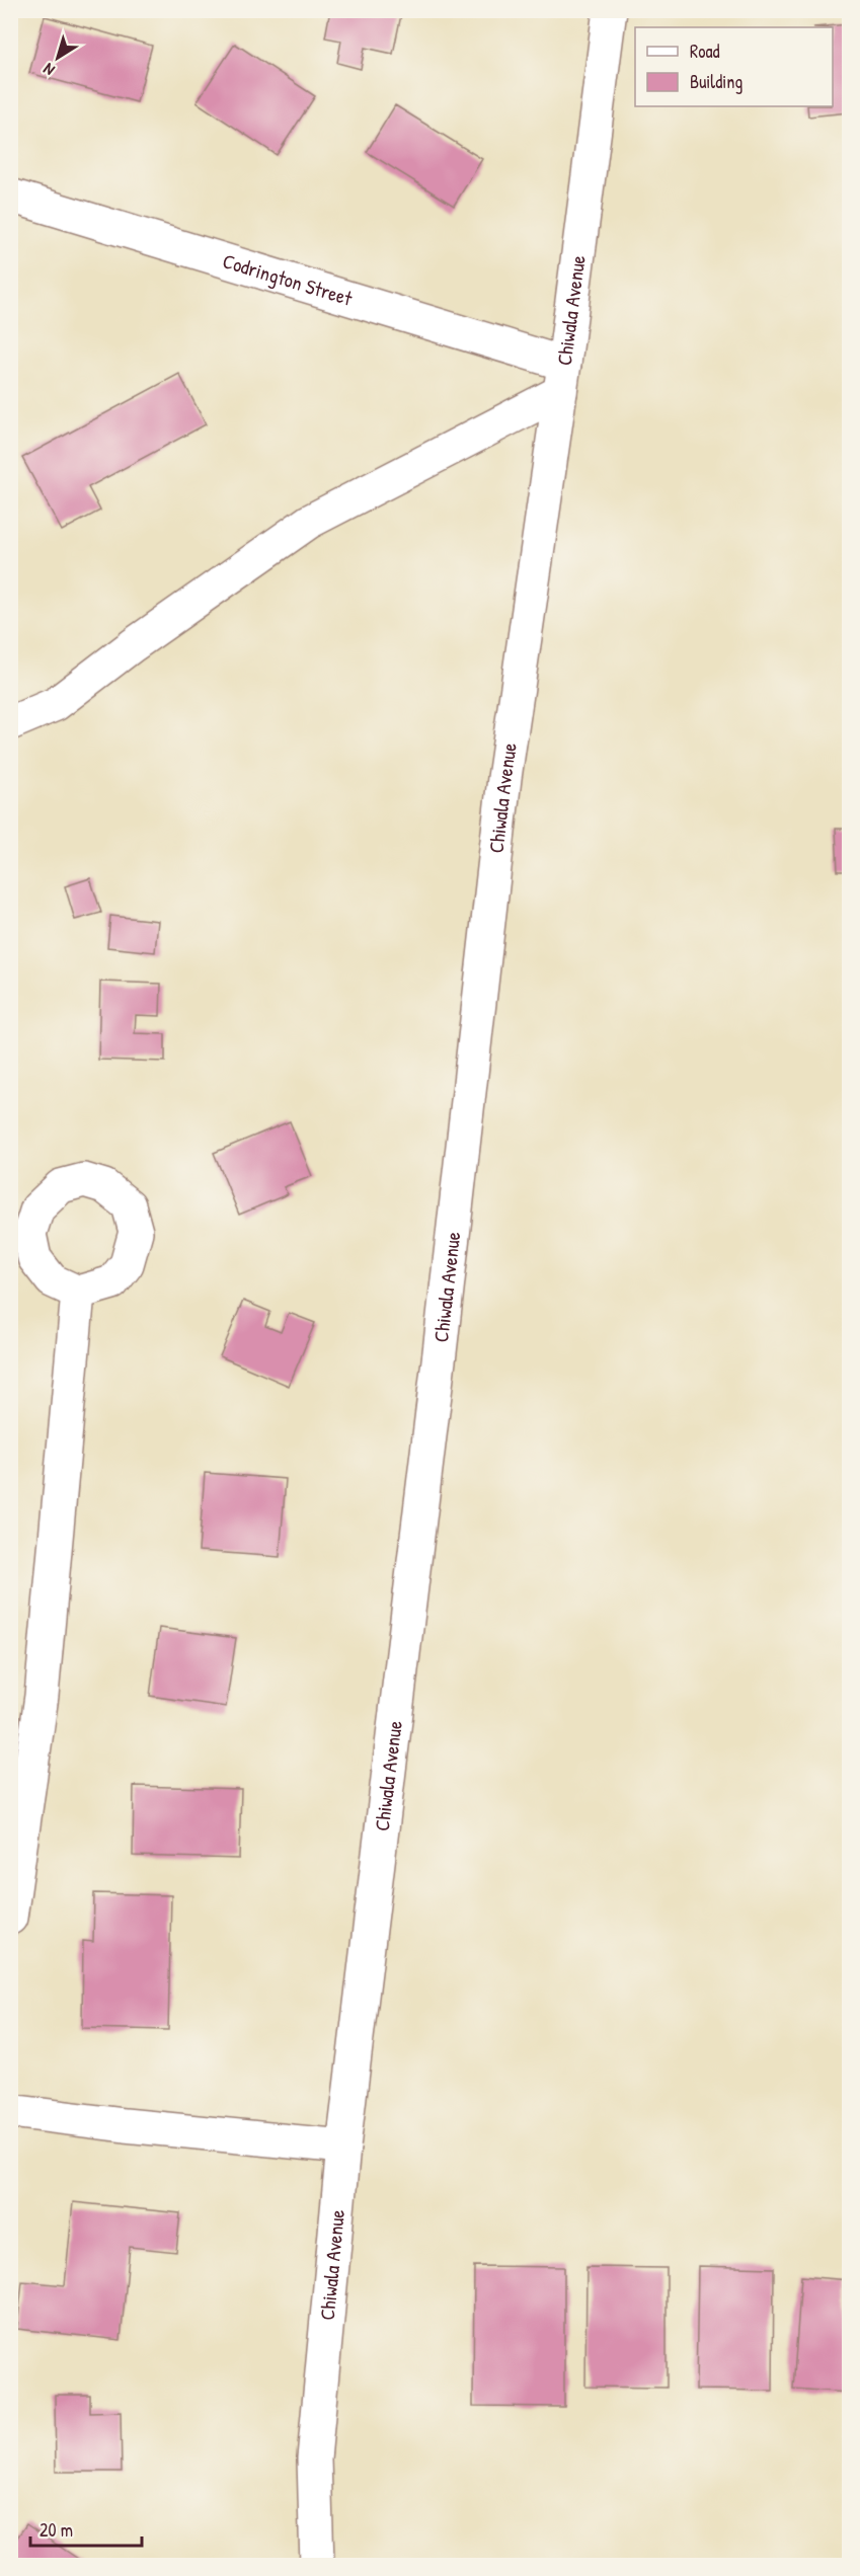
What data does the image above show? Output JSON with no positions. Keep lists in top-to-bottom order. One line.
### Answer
{"streets":{"main road":["Codrington Street","Chiwala Avenue"]},"crossings":[["Codrington Street","Chiwala Avenue"]],"legend":["Road","Building"],"scale_bar":"20 m","north":"bottom left"}
